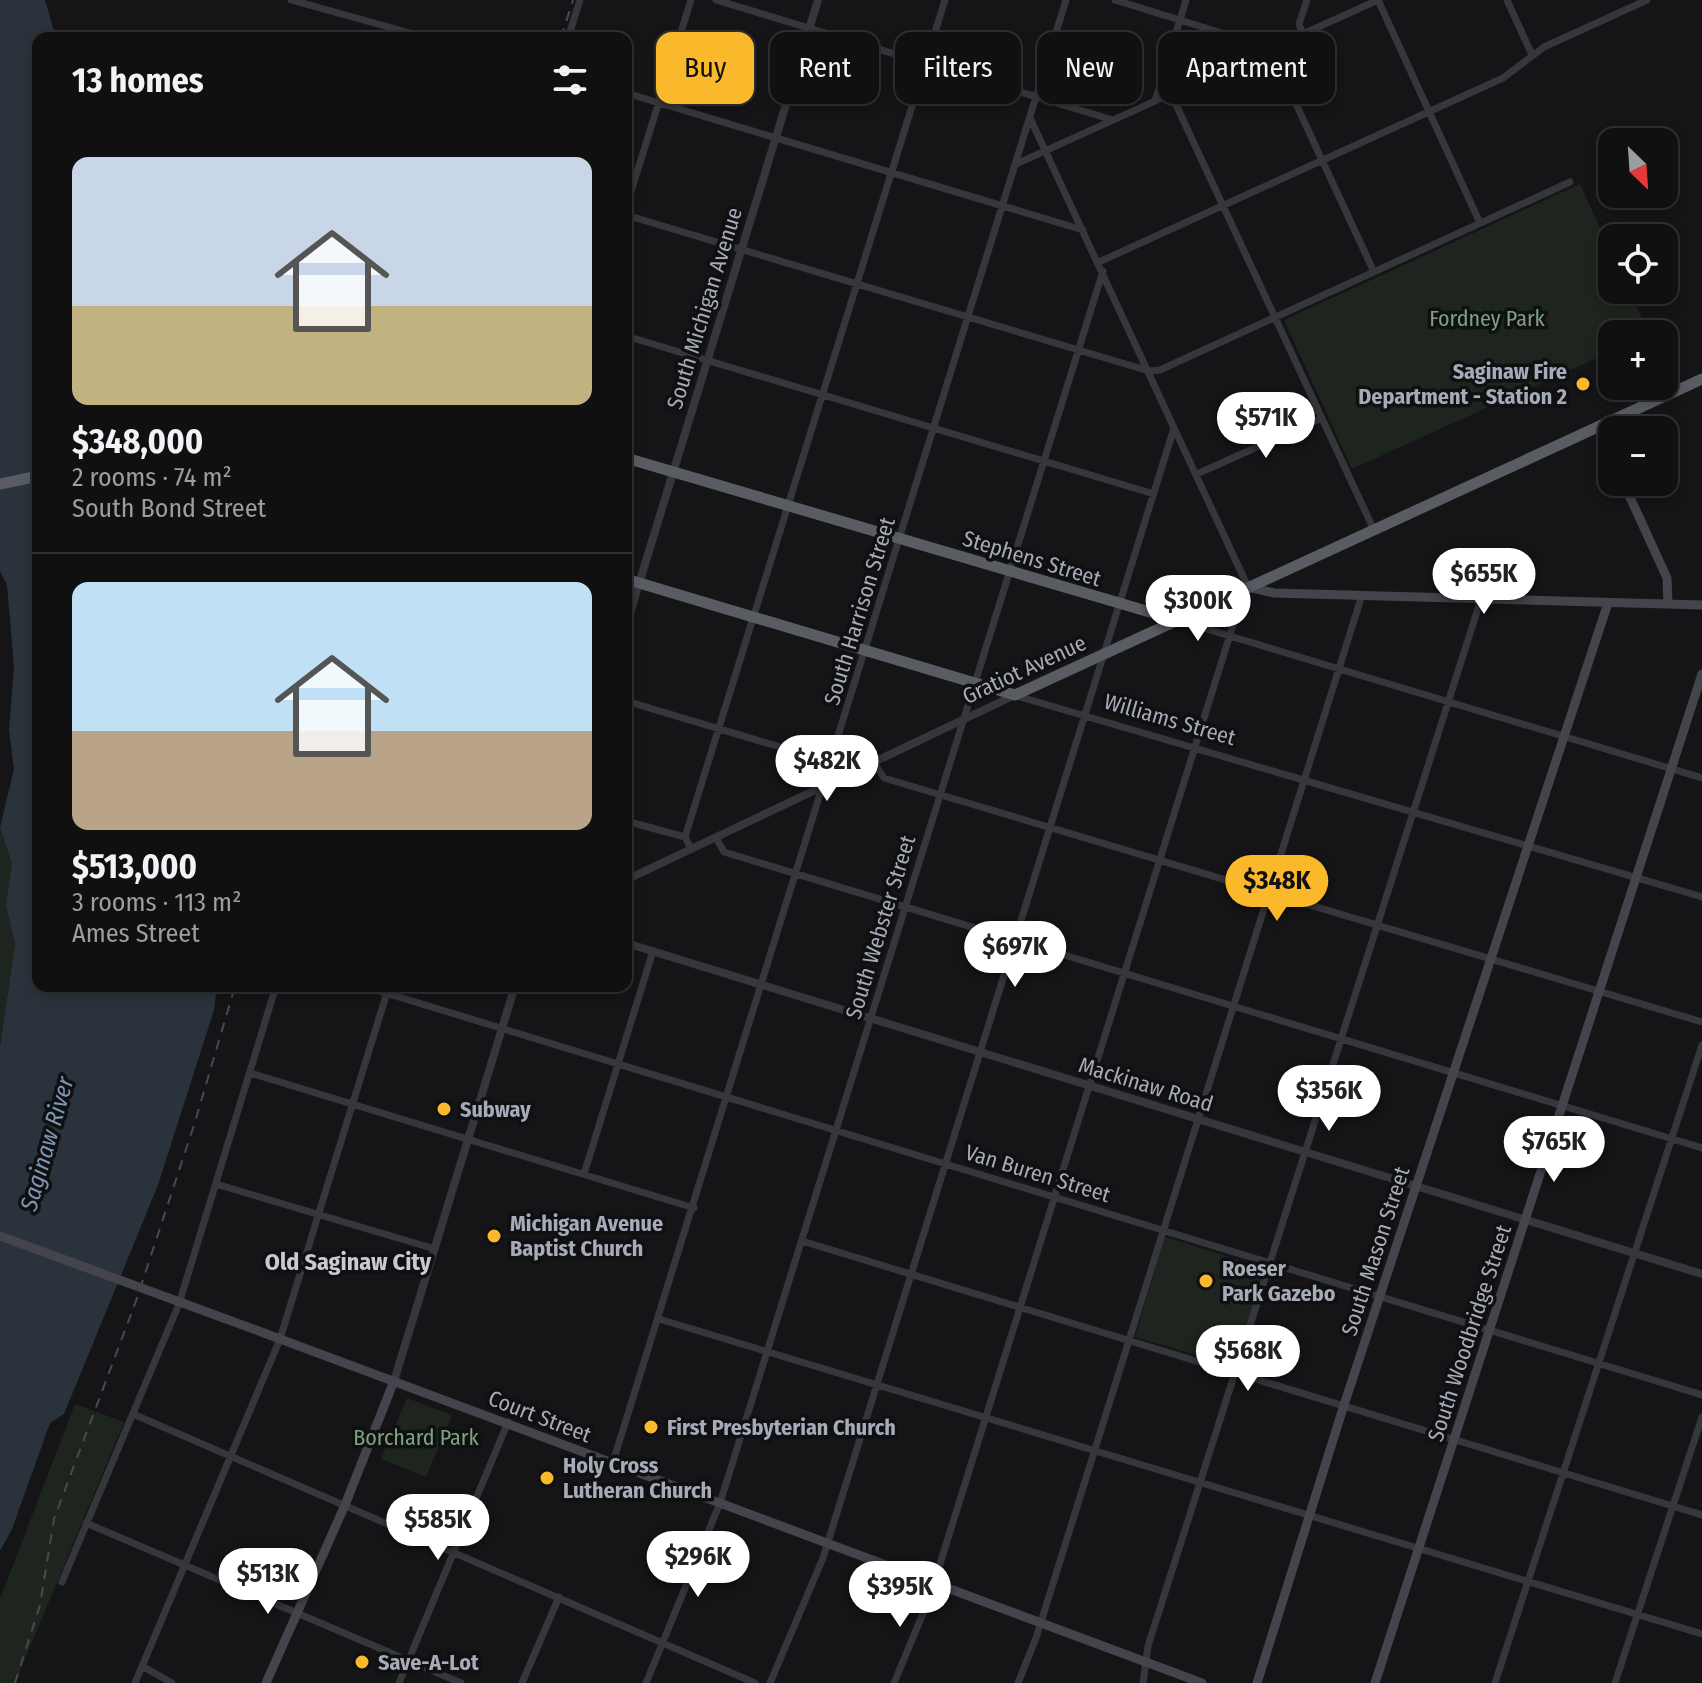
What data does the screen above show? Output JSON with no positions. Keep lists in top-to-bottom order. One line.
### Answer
{"streets":{"highway":["Stephens Street","Gratiot Avenue","Williams Street"],"main road":["South Mason Street","South Woodbridge Street","Court Street"],"street":["South Michigan Avenue","South Harrison Street","South Webster Street","Mackinaw Road","Van Buren Street"]},"crossings":[["South Michigan Avenue","Stephens Street"],["South Michigan Avenue","Williams Street"],["Stephens Street","South Harrison Street"],["Stephens Street","Gratiot Avenue"],["Stephens Street","South Webster Street"],["Stephens Street","South Mason Street"],["Stephens Street","South Woodbridge Street"],["South Harrison Street","Gratiot Avenue"],["South Harrison Street","Williams Street"],["South Harrison Street","Mackinaw Road"],["South Harrison Street","Van Buren Street"],["South Harrison Street","Court Street"],["Gratiot Avenue","Williams Street"],["Gratiot Avenue","South Webster Street"],["Williams Street","South Webster Street"],["Williams Street","South Mason Street"],["Williams Street","South Woodbridge Street"],["South Webster Street","Mackinaw Road"],["South Webster Street","Van Buren Street"],["South Webster Street","Court Street"],["Mackinaw Road","South Mason Street"],["Mackinaw Road","South Woodbridge Street"],["Van Buren Street","South Mason Street"],["Van Buren Street","South Woodbridge Street"]],"districts":["Old Saginaw City"],"water":["Saginaw River"],"parks":["Fordney Park","Borchard Park"],"places":["Saginaw Fire Department - Station 2","Subway","Michigan Avenue Baptist Church","Roeser Park Gazebo","First Presbyterian Church","Holy Cross Lutheran Church","Save-A-Lot"],"north":"bottom right","page":{"chip":["Buy","Rent","Filters","New","Apartment"],"heading":"13 homes","map_buttons":["+","−"],"list":[{"name":"$348,000","note":"2 rooms · 74 m² · South Bond Street"},{"name":"$513,000","note":"3 rooms · 113 m² · Ames Street"}],"price":["$571K","$655K","$300K","$482K","$348K","$697K","$356K","$765K","$568K","$585K","$296K","$513K","$395K"]}}
